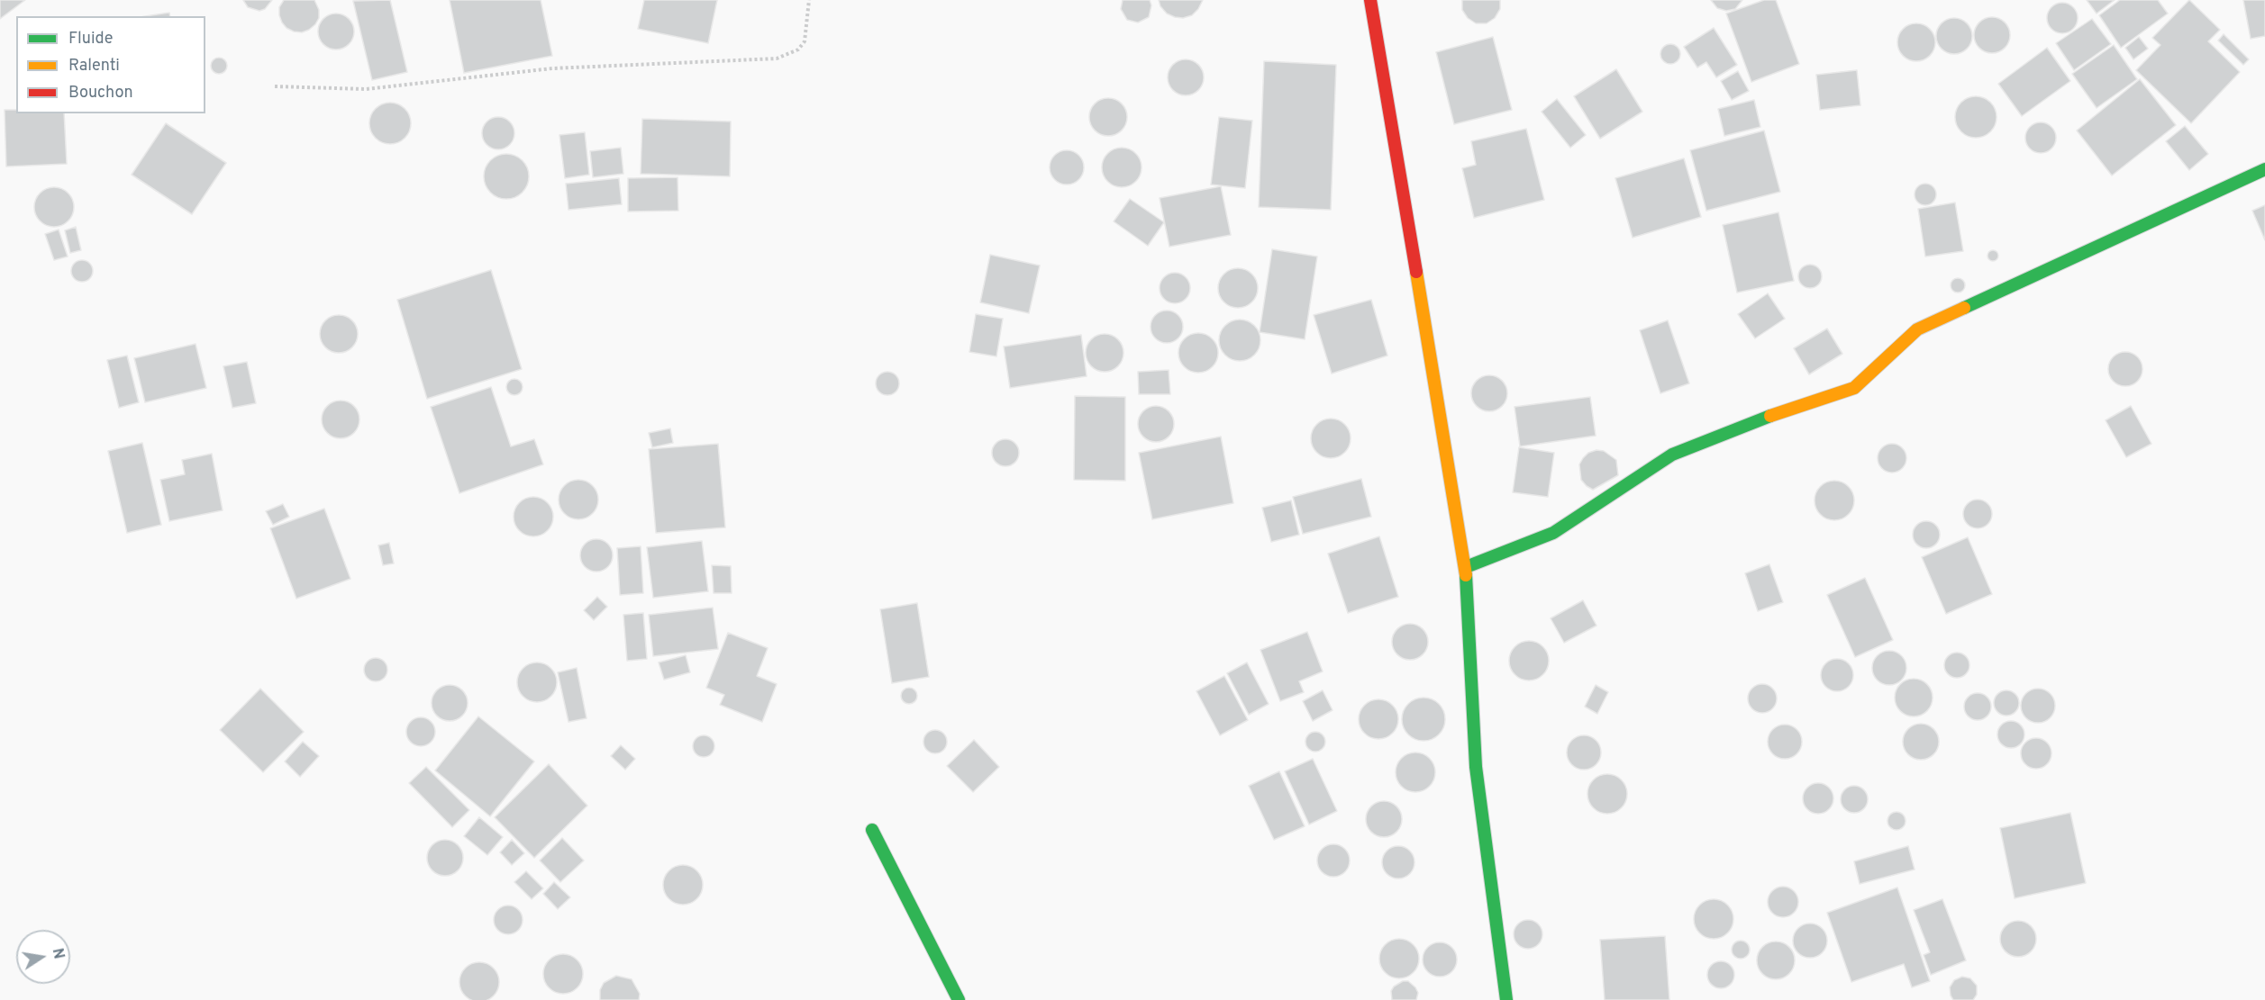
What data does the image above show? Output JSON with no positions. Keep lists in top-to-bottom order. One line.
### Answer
{"legend":["Fluide","Ralenti","Bouchon"],"north":"right"}
